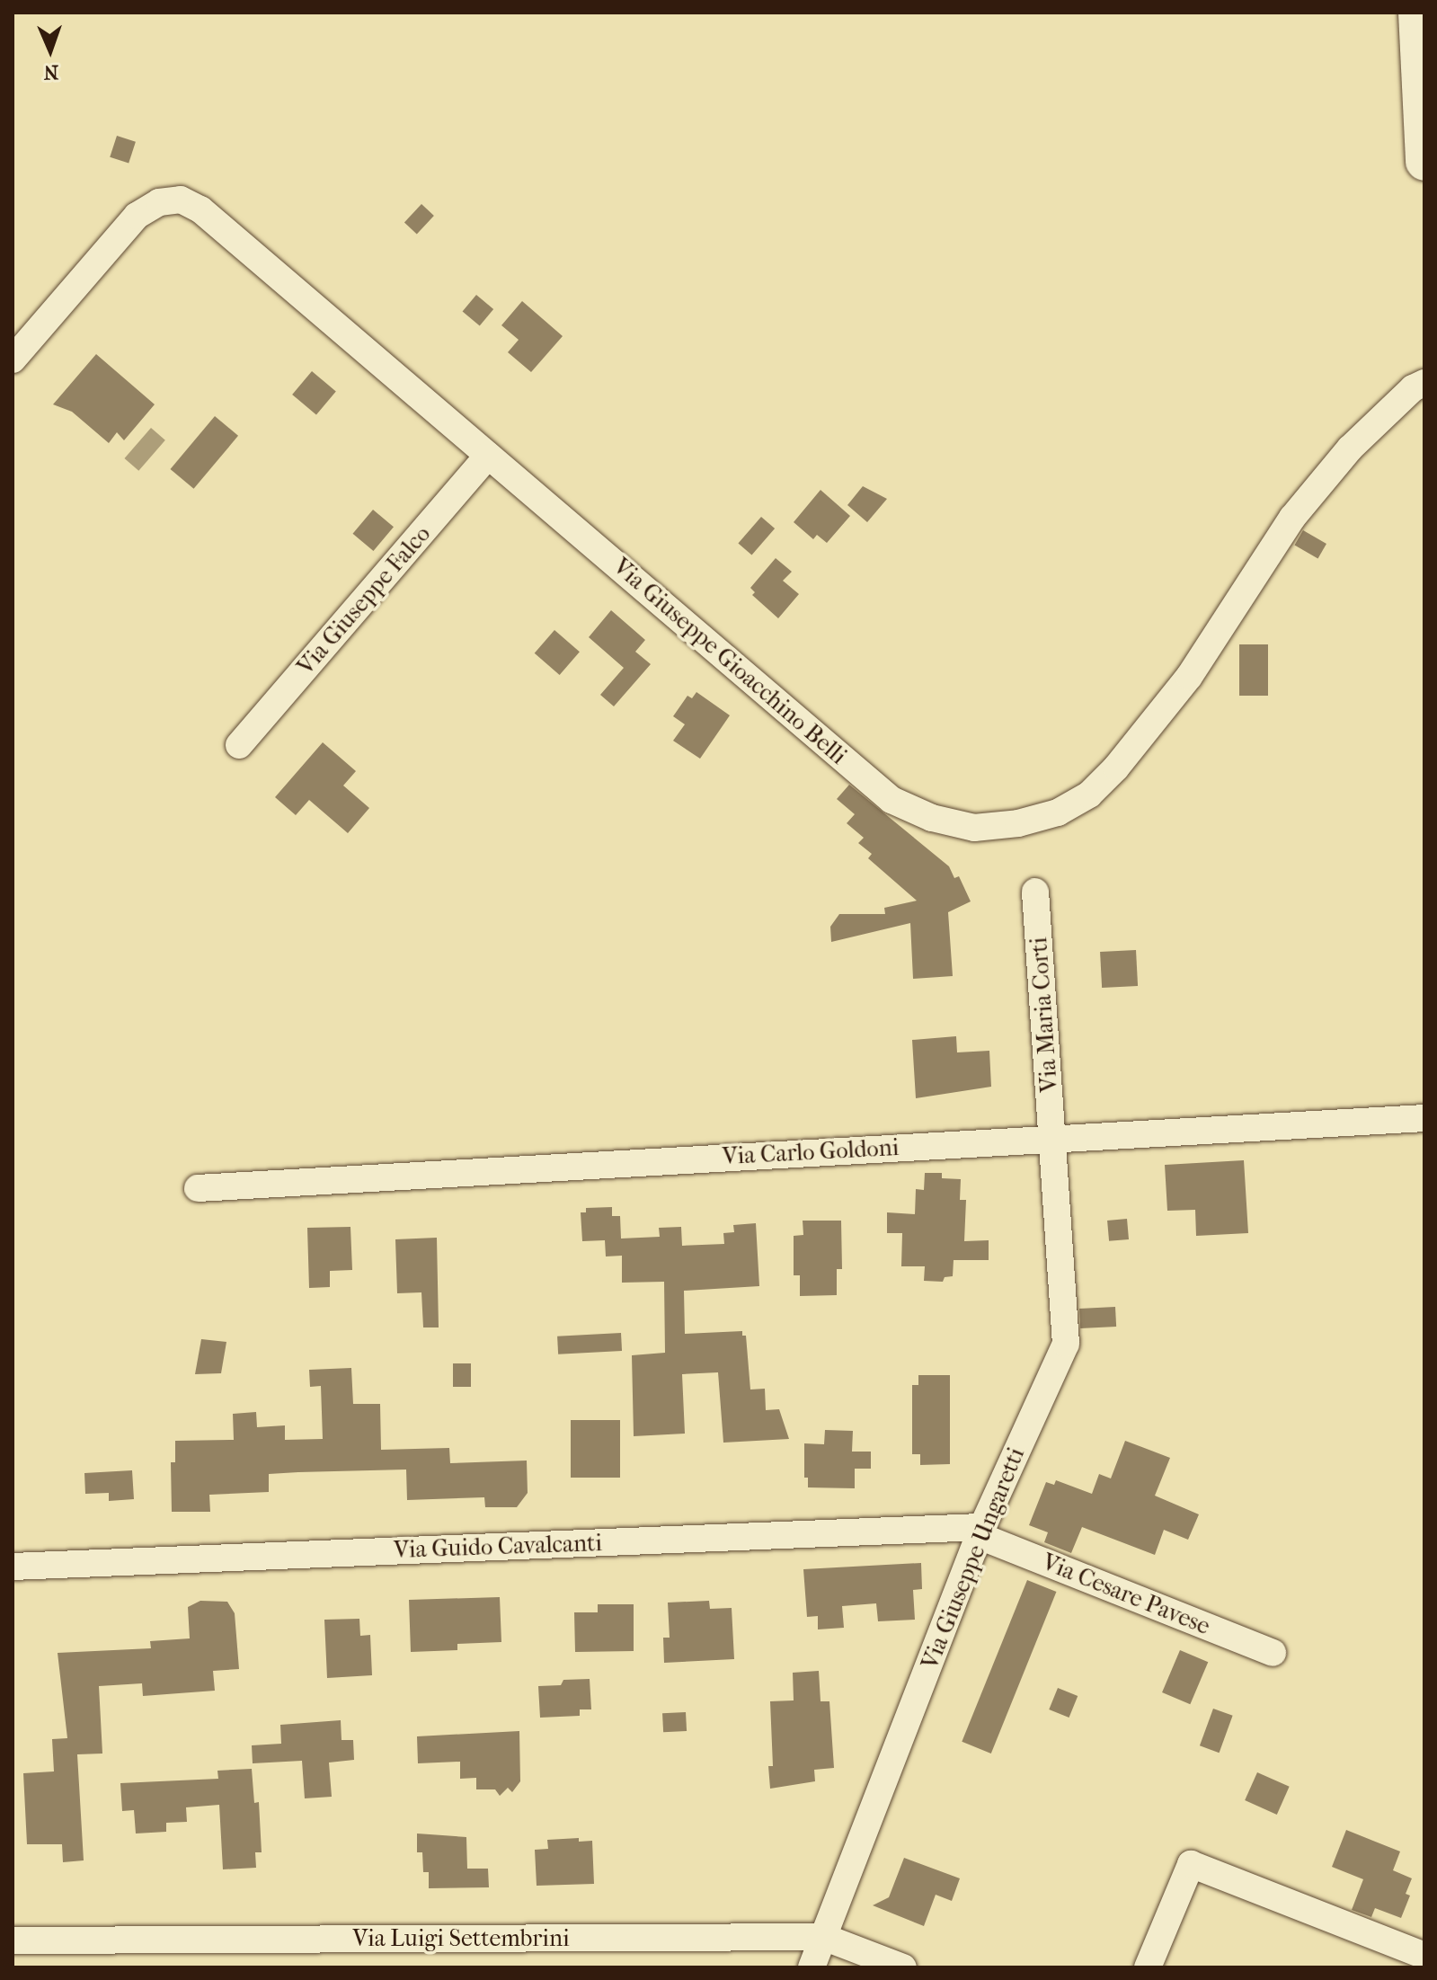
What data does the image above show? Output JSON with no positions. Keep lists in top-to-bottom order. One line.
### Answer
{"streets":{"street":["Via Giuseppe Falco","Via Giuseppe Gioacchino Belli","Via Maria Corti","Via Carlo Goldoni","Via Guido Cavalcanti","Via Giuseppe Ungaretti","Via Cesare Pavese","Via Luigi Settembrini"]},"crossings":[["Via Giuseppe Falco","Via Giuseppe Gioacchino Belli"],["Via Maria Corti","Via Carlo Goldoni"],["Via Maria Corti","Via Giuseppe Ungaretti"],["Via Carlo Goldoni","Via Giuseppe Ungaretti"],["Via Guido Cavalcanti","Via Giuseppe Ungaretti"],["Via Guido Cavalcanti","Via Cesare Pavese"],["Via Giuseppe Ungaretti","Via Cesare Pavese"],["Via Giuseppe Ungaretti","Via Luigi Settembrini"]],"north":"bottom"}
